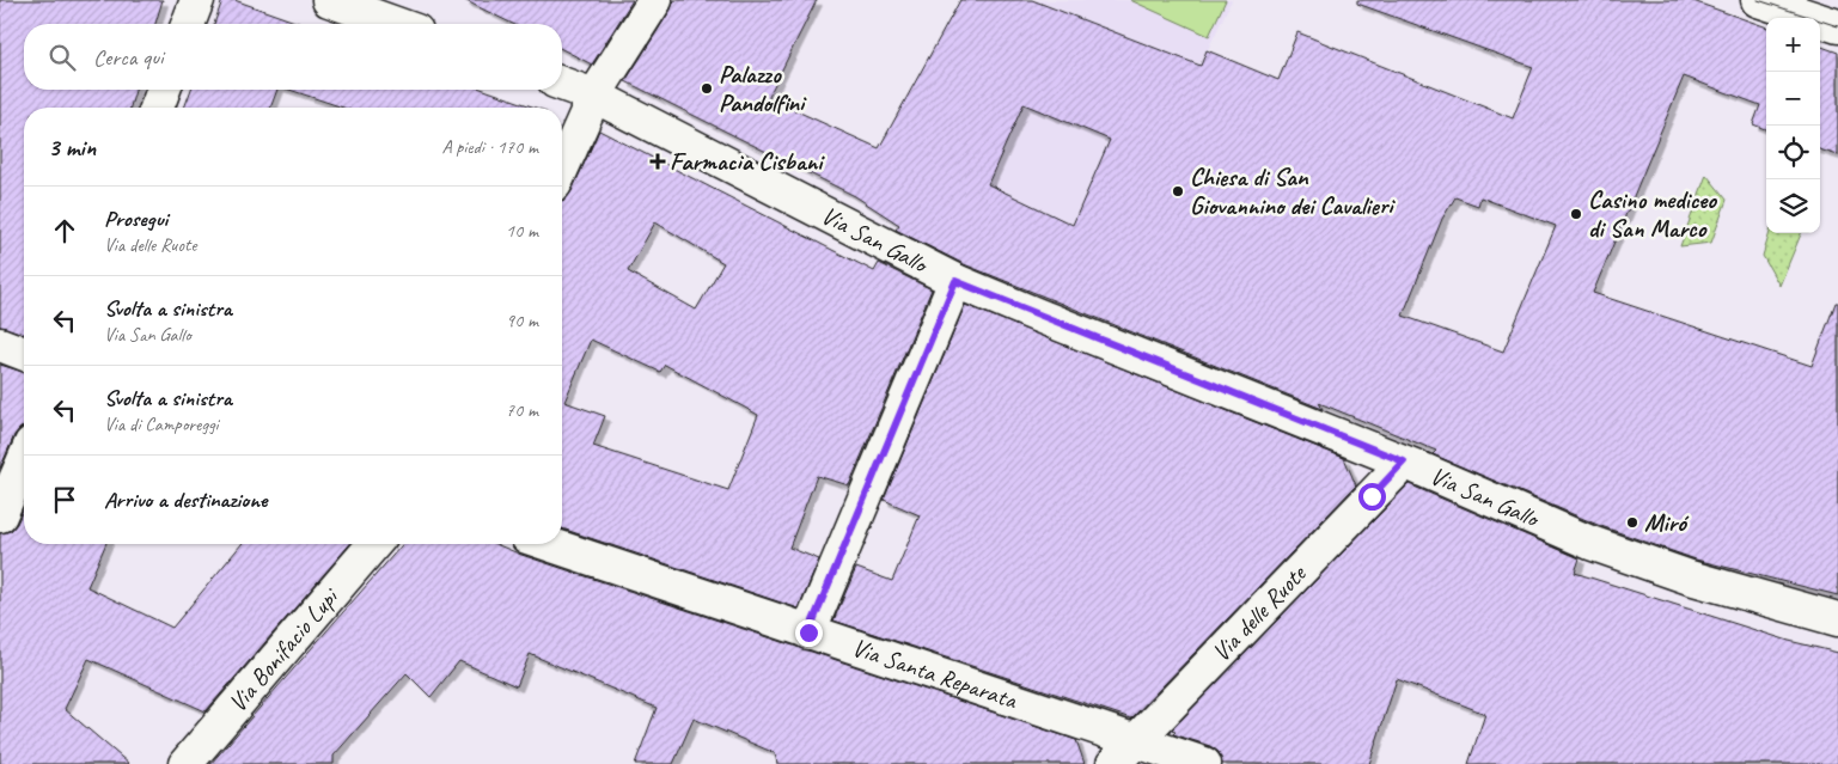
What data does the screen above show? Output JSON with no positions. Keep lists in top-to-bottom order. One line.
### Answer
{"streets":{"street":["Via San Gallo","Via delle Ruote","Via Bonifacio Lupi","Via Santa Reparata"]},"crossings":[["Via San Gallo","Via delle Ruote"],["Via delle Ruote","Via Santa Reparata"]],"places":{"other":["Palazzo Pandolfini","Chiesa di San Giovannino dei Cavalieri","Casino mediceo di San Marco","Miró"],"health":["Farmacia Cisbani"]},"page":{"map_buttons":["+","−"],"search":"Cerca qui","heading":["3 min","A piedi · 170 m"],"list":[["Prosegui","Via delle Ruote","10 m"],["Svolta a sinistra","Via San Gallo","90 m"],["Svolta a sinistra","Via di Camporeggi","70 m"],"Arrivo a destinazione"]}}
